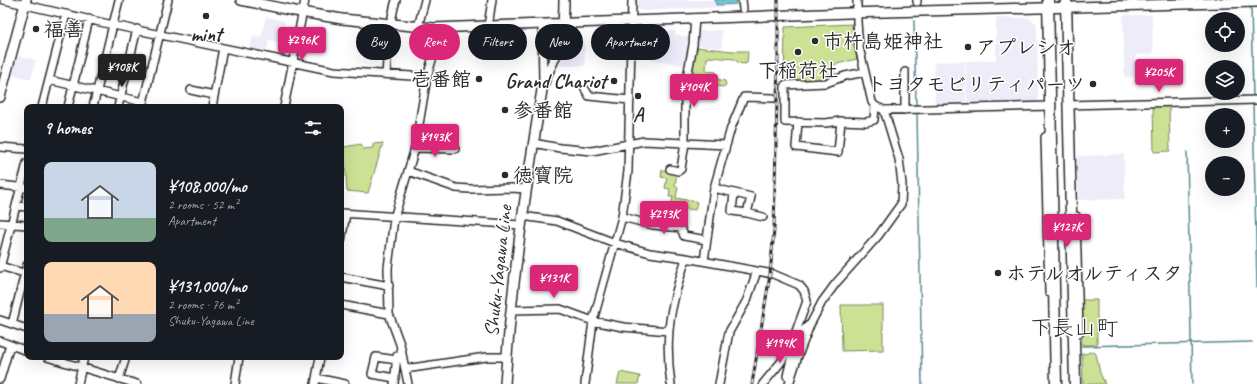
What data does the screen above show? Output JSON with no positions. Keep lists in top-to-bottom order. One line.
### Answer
{"streets":{"main road":["Shuku-Yagawa Line"]},"districts":["下長山町"],"places":["mint","福善","市杵島姫神社","アプレシオ","下稲荷社","壱番館","Grand Chariot","トヨタモビリティパーツ","A","参番館","徳寶院","ホテルオルティスタ"],"page":{"map_buttons":["+","−"],"chip":["Buy","Rent","Filters","New","Apartment"],"price":["¥296K","¥108K","¥205K","¥104K","¥143K","¥293K","¥127K","¥131K","¥194K"],"heading":"9 homes","list":[{"name":"¥108,000/mo","note":"2 rooms · 52 m² · Apartment"},{"name":"¥131,000/mo","note":"2 rooms · 76 m² · Shuku-Yagawa Line"}]}}
